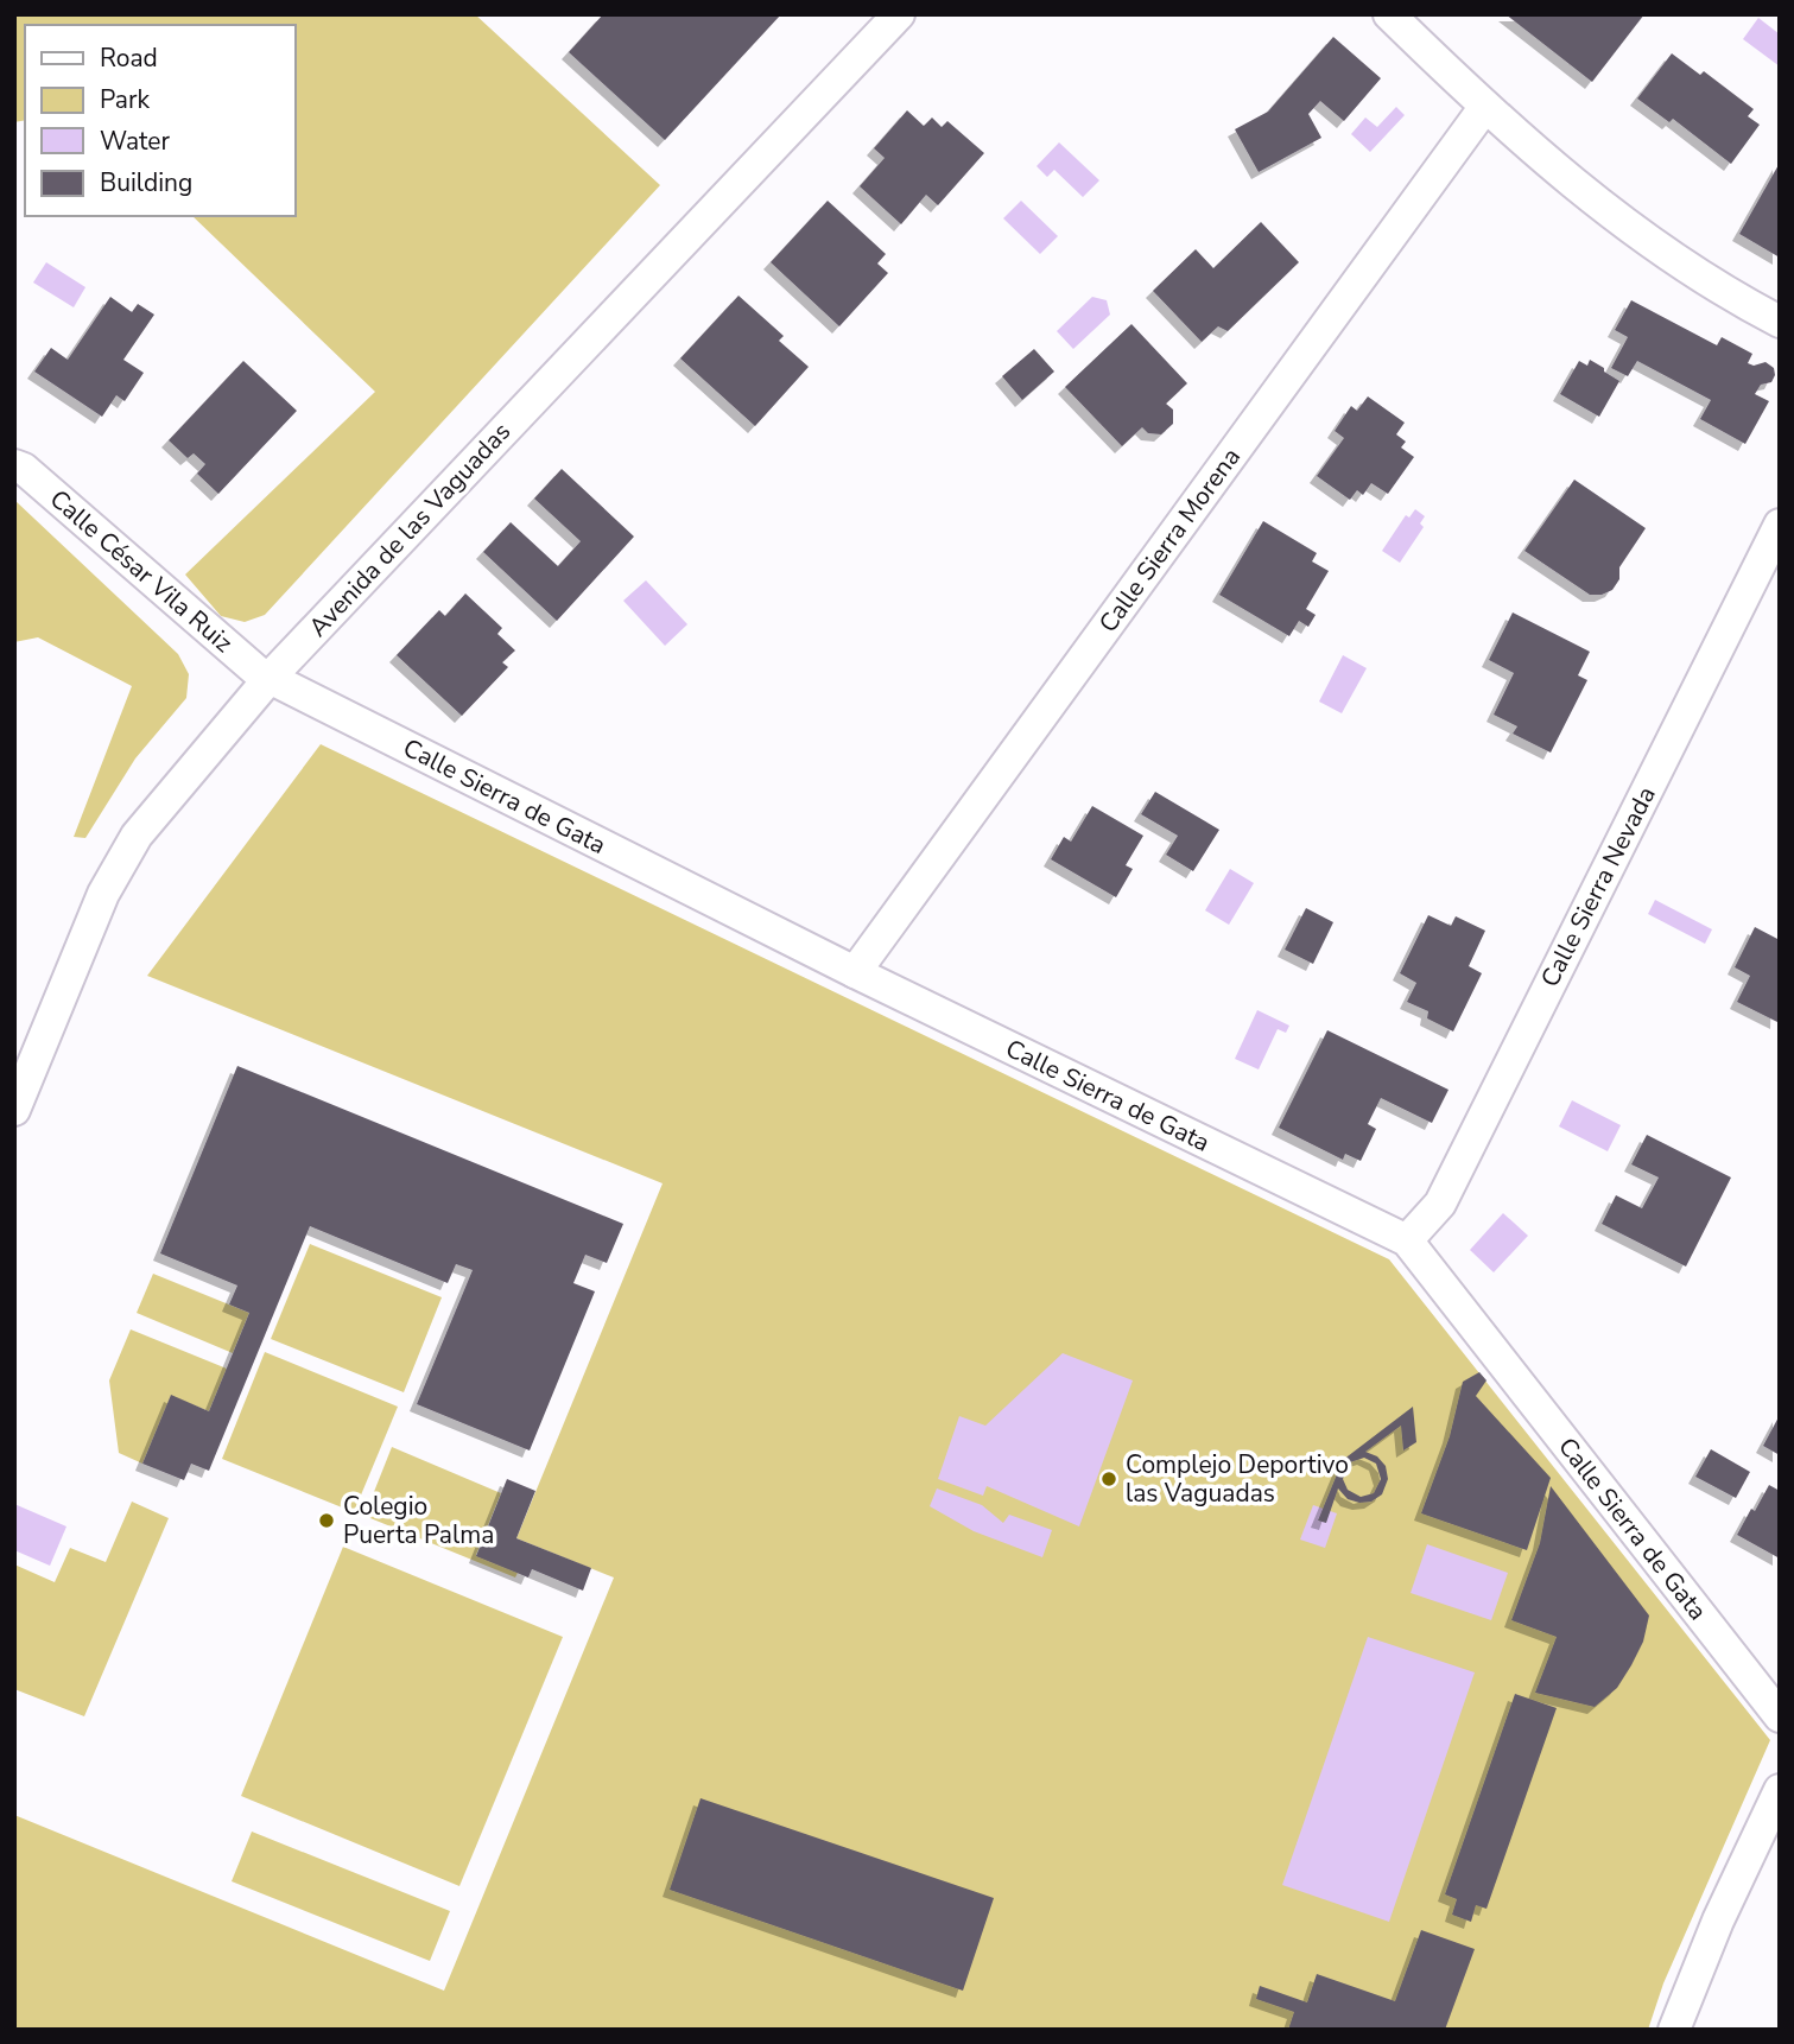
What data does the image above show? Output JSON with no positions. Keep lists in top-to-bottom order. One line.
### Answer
{"streets":{"street":["Avenida de las Vaguadas","Calle Sierra Morena","Calle César Vila Ruiz","Calle Sierra de Gata","Calle Sierra Nevada"]},"crossings":[["Avenida de las Vaguadas","Calle César Vila Ruiz"],["Avenida de las Vaguadas","Calle Sierra de Gata"],["Calle Sierra Morena","Calle Sierra de Gata"],["Calle César Vila Ruiz","Calle Sierra de Gata"],["Calle Sierra de Gata","Calle Sierra Nevada"]],"places":["Complejo Deportivo las Vaguadas","Colegio Puerta Palma"],"legend":["Road","Park","Water","Building"]}
